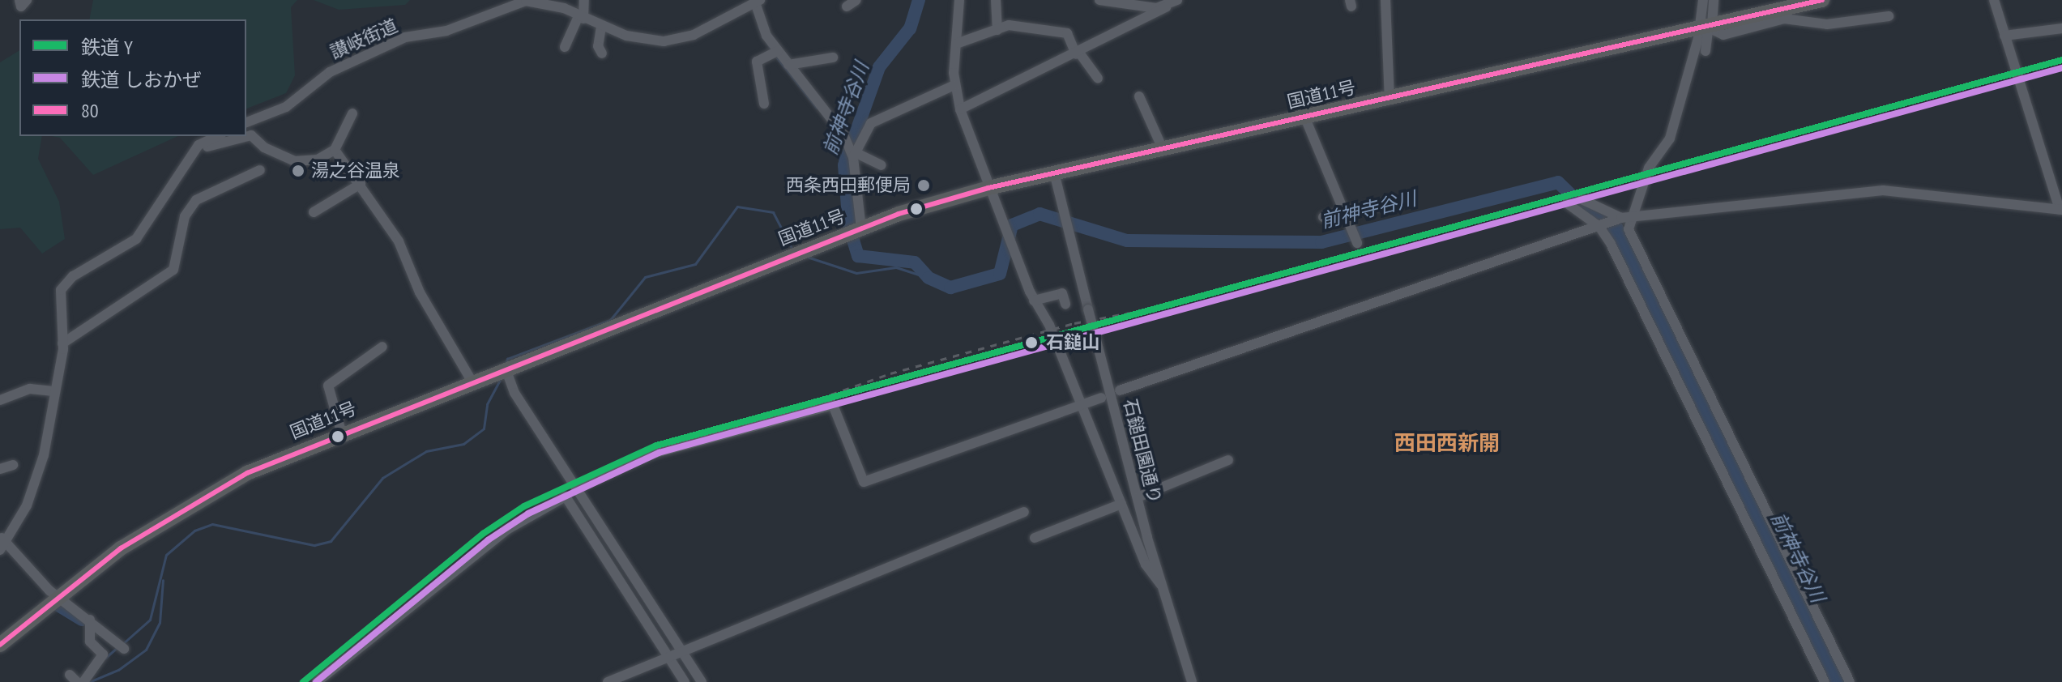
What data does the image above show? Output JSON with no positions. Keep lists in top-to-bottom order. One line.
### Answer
{"streets":{"highway":["国道11号"],"street":["讃岐街道","石鎚田園通り"]},"crossings":[["国道11号","石鎚田園通り"]],"districts":["西田西新開"],"water":["前神寺谷川"],"places":["湯之谷温泉","西条西田郵便局","石鎚山"],"lines":["transit line 80","rail line Y","rail line しおかぜ"],"legend":["鉄道 Y","鉄道 しおかぜ","80"]}
